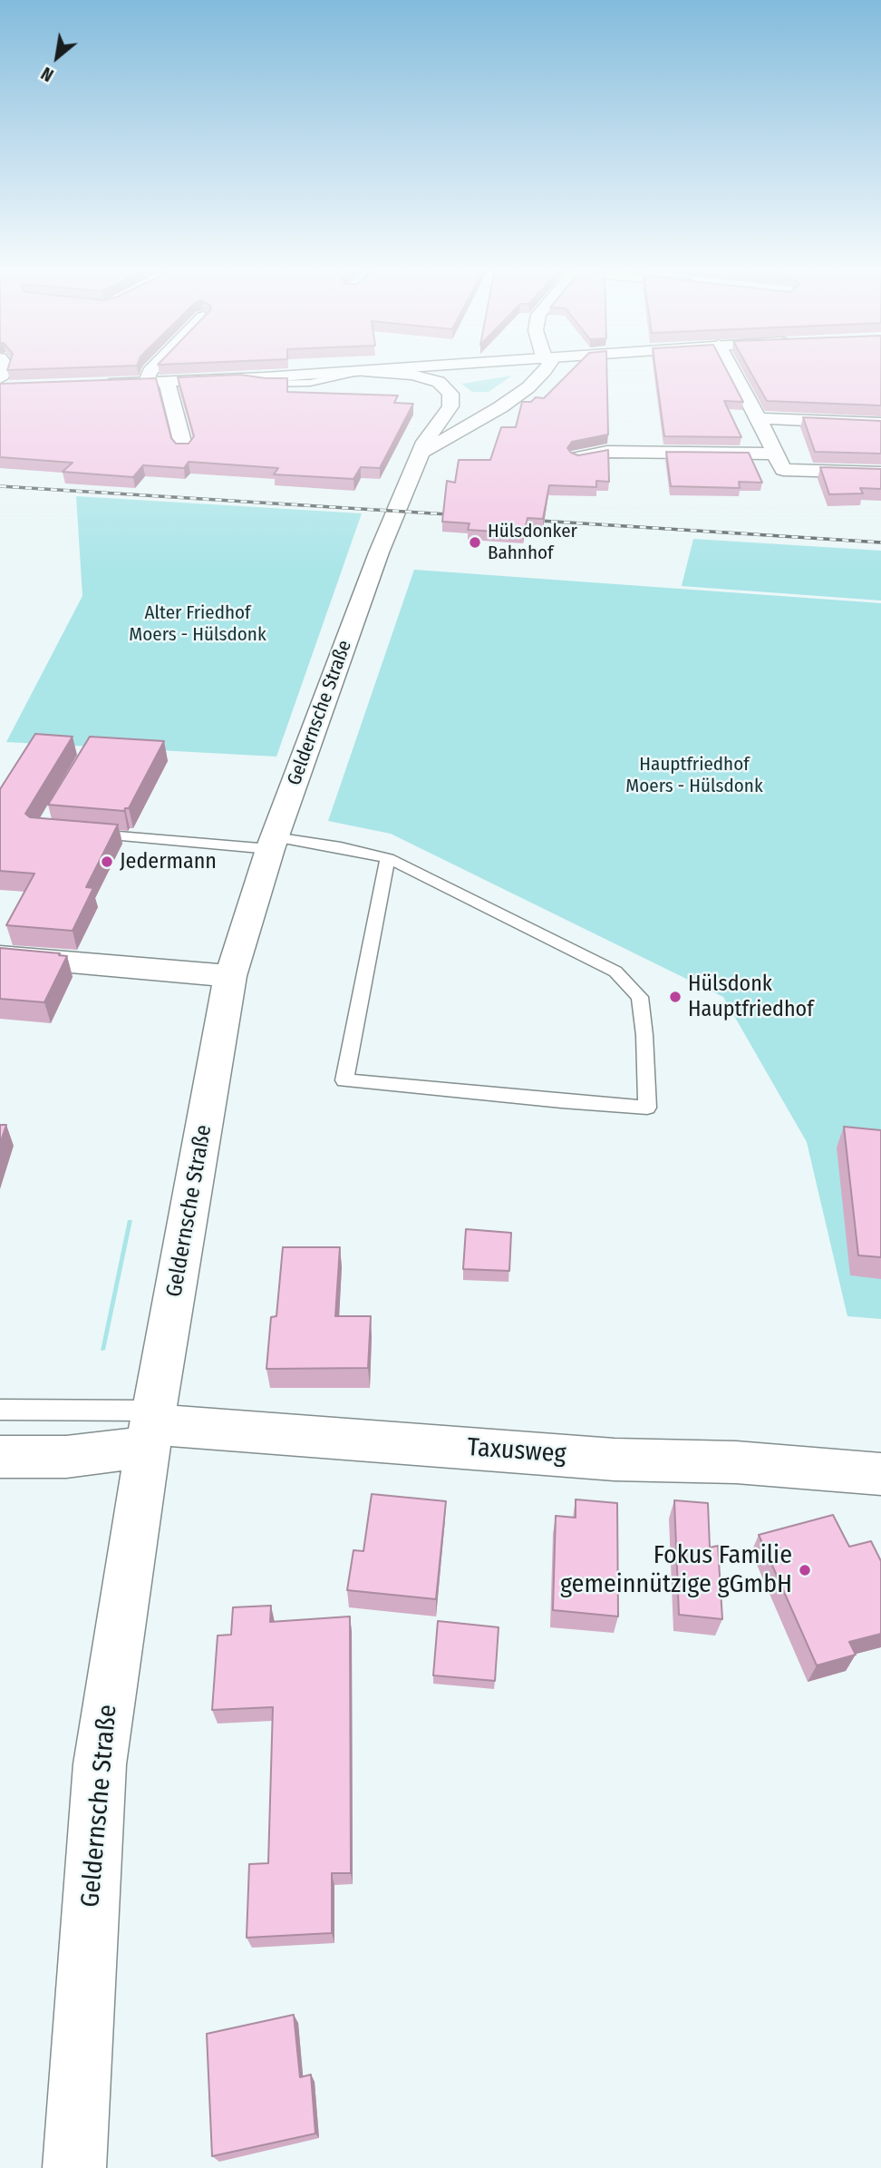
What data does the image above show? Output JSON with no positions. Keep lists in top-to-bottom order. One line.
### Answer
{"streets":{"street":["Geldernsche Straße","Taxusweg"]},"crossings":[["Geldernsche Straße","Taxusweg"]],"parks":["Alter Friedhof Moers - Hülsdonk","Hauptfriedhof Moers - Hülsdonk"],"places":["Hülsdonker Bahnhof","Jedermann","Hülsdonk Hauptfriedhof","Fokus Familie gemeinnützige gGmbH"],"north":"bottom left"}
